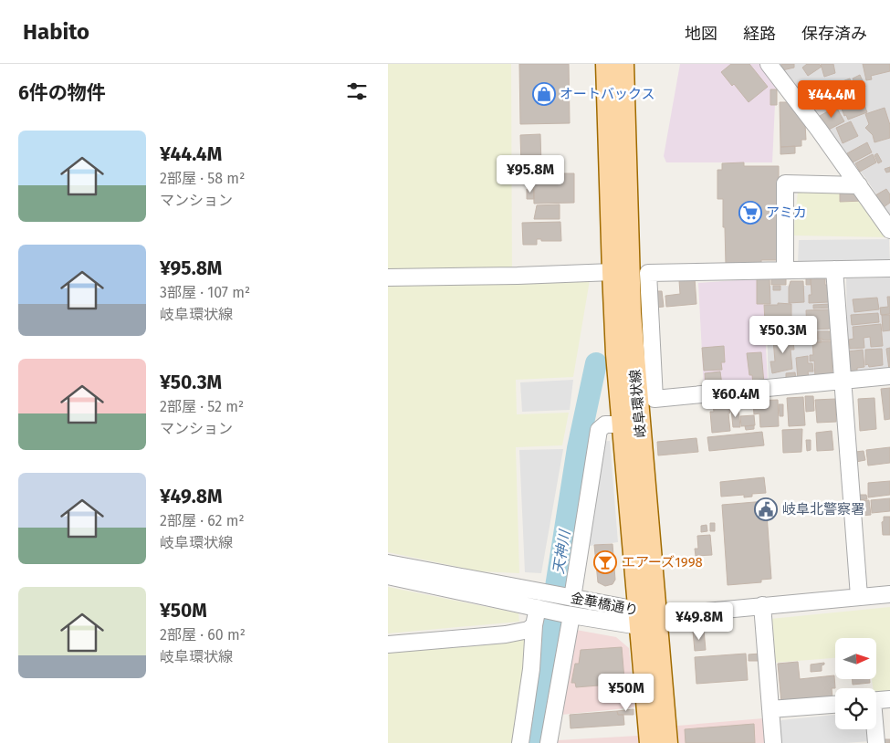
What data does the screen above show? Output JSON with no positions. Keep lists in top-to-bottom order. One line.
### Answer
{"streets":{"main road":["岐阜環状線"],"street":["金華橋通り"]},"crossings":[["岐阜環状線","金華橋通り"]],"water":["天神川"],"places":{"shop":["オートバックス"],"supermarket":["アミカ"],"public building":["岐阜北警察署"],"bar":["エアーズ1998"]},"north":"right","page":{"header":"Habito","nav":["地図","経路","保存済み"],"heading":"6件の物件","price":["¥44.4M","¥95.8M","¥50.3M","¥60.4M","¥49.8M","¥50M"],"list":[{"name":"¥44.4M","note":"2部屋 · 58 m² · マンション"},{"name":"¥95.8M","note":"3部屋 · 107 m² · 岐阜環状線"},{"name":"¥50.3M","note":"2部屋 · 52 m² · マンション"},{"name":"¥49.8M","note":"2部屋 · 62 m² · 岐阜環状線"},{"name":"¥50M","note":"2部屋 · 60 m² · 岐阜環状線"}]}}
